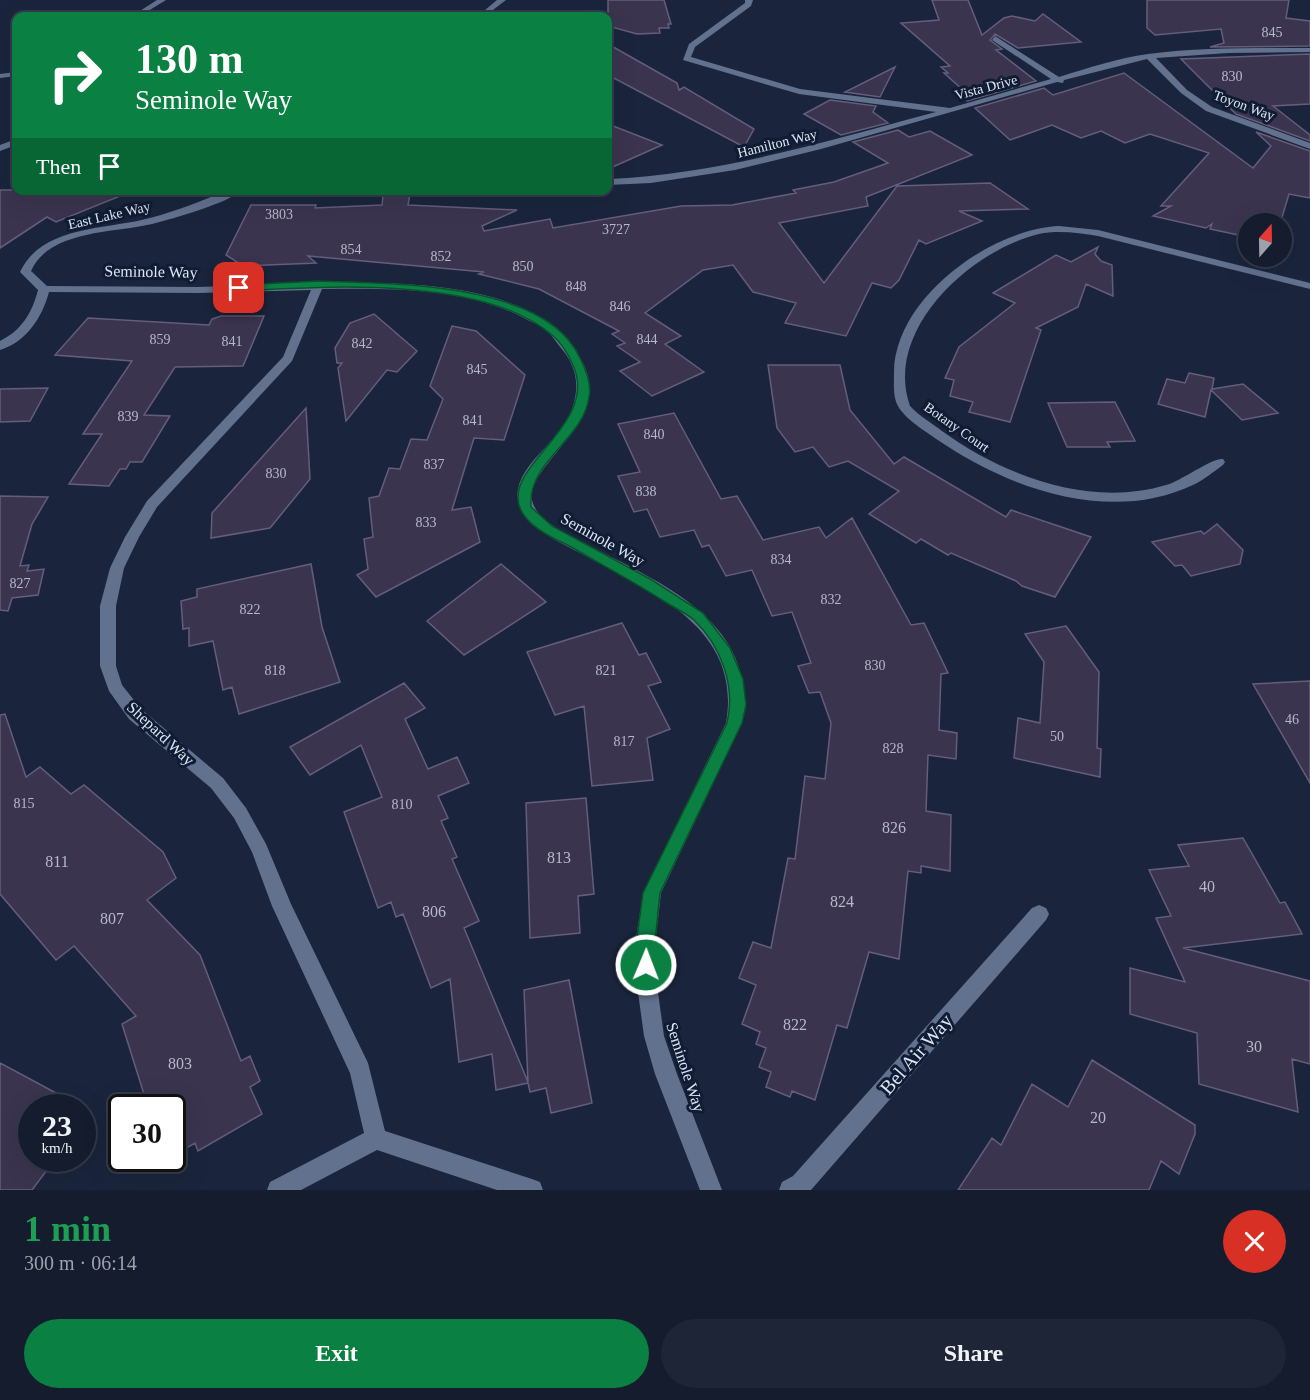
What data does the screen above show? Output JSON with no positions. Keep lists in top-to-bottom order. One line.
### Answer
{"streets":{"street":["Vista Drive","Toyon Way","Hamilton Way","East Lake Way","Seminole Way","Botany Court","Shepard Way","Bel Air Way"]},"crossings":[["Vista Drive","Toyon Way"],["Vista Drive","Hamilton Way"],["East Lake Way","Seminole Way"],["Seminole Way","Shepard Way"]],"house_numbers":["845","830","3803","3727","854","852","850","848","846","859","844","841","842","845","839","841","840","837","830","838","833","834","827","832","822","830","818","821","46","50","817","828","815","810","826","813","811","40","824","806","807","822","30","803","20"],"north":"top","page":{"turn":["130 m","Seminole Way"],"then":"Then","speed":"23 km/h","limit":"30","heading":["1 min","300 m · 06:14"],"buttons":["Exit","Share"]}}
